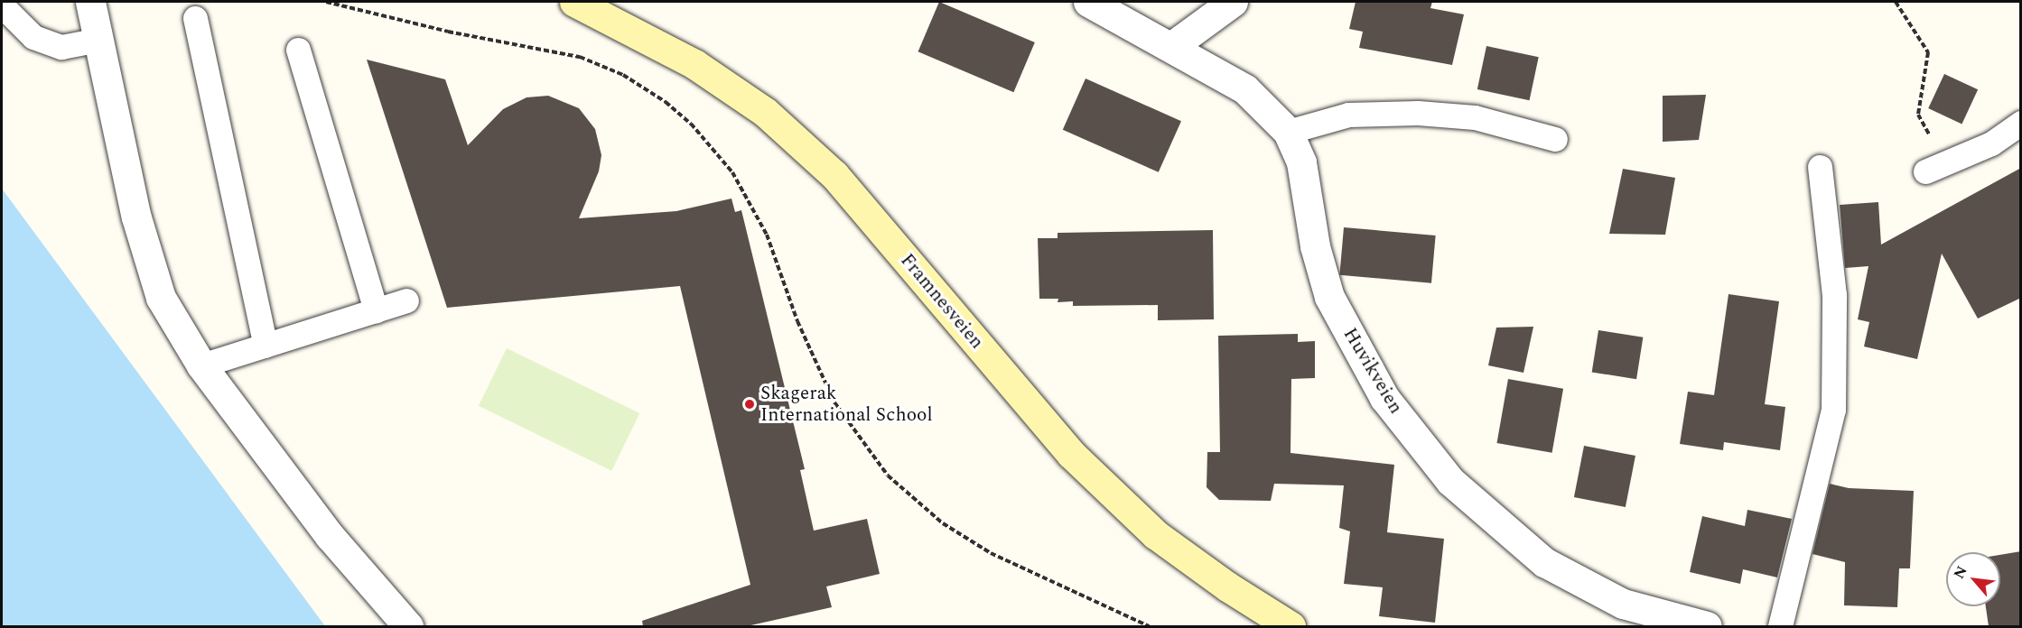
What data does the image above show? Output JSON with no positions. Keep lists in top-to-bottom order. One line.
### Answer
{"streets":{"main road":["Framnesveien"],"street":["Huvikveien"]},"places":["Skagerak International School"],"north":"top left"}
